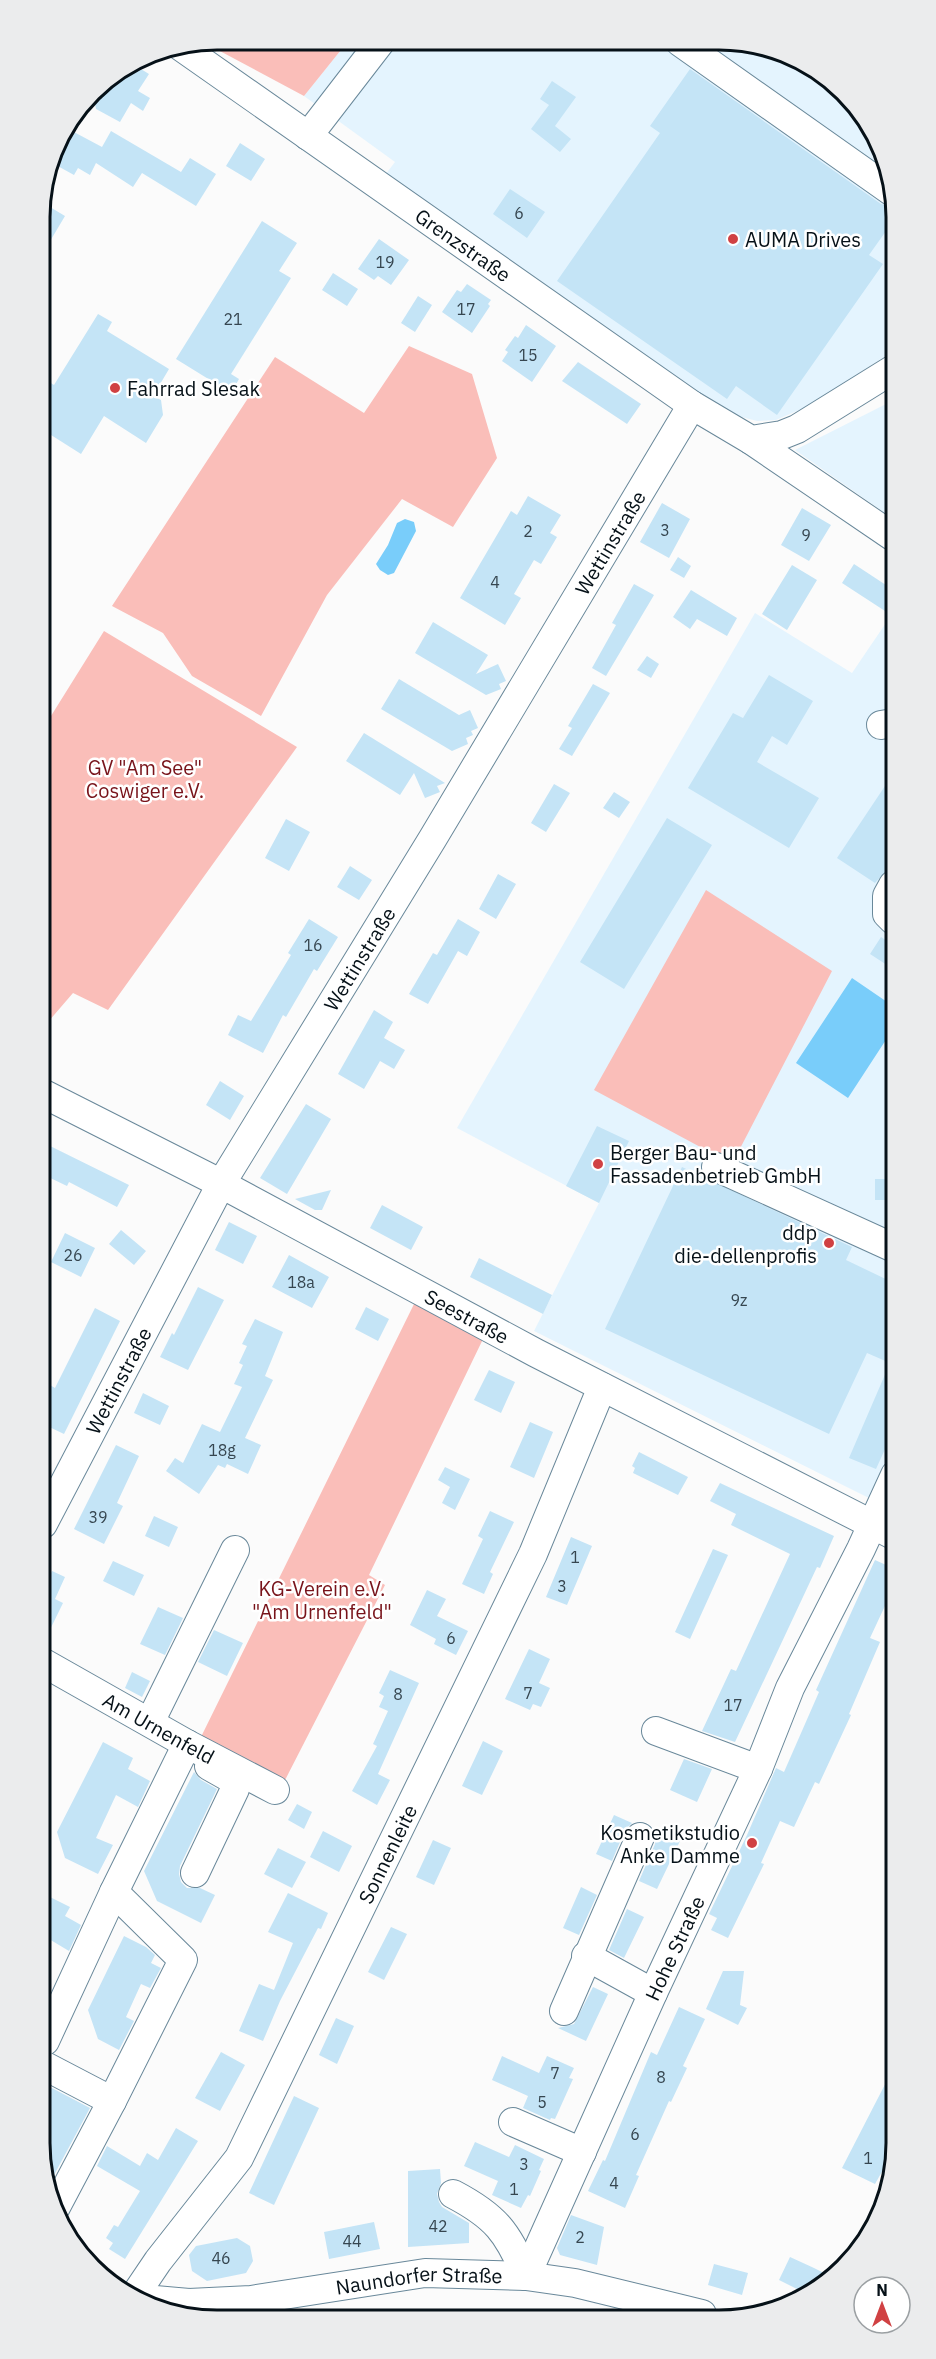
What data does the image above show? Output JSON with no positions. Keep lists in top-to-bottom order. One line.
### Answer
{"streets":{"street":["Grenzstraße","Wettinstraße","Seestraße","Am Urnenfeld","Sonnenleite","Hohe Straße","Naundorfer Straße"]},"crossings":[["Grenzstraße","Wettinstraße"],["Wettinstraße","Seestraße"],["Seestraße","Sonnenleite"],["Seestraße","Hohe Straße"],["Hohe Straße","Naundorfer Straße"]],"parks":["GV \"Am See\" Coswiger e.V.","KG-Verein e.V. \"Am Urnenfeld\""],"places":["AUMA Drives","Fahrrad Slesak","Berger Bau- und Fassadenbetrieb GmbH","ddp die-dellenprofis","Kosmetikstudio Anke Damme"],"house_numbers":["6","19","17","21","15","3","2","9","4","16","26","18a","9z","18g","39","1","3","6","7","8","17","7","8","5","6","1","3","4","1","42","2","44","46"],"north":"top"}
